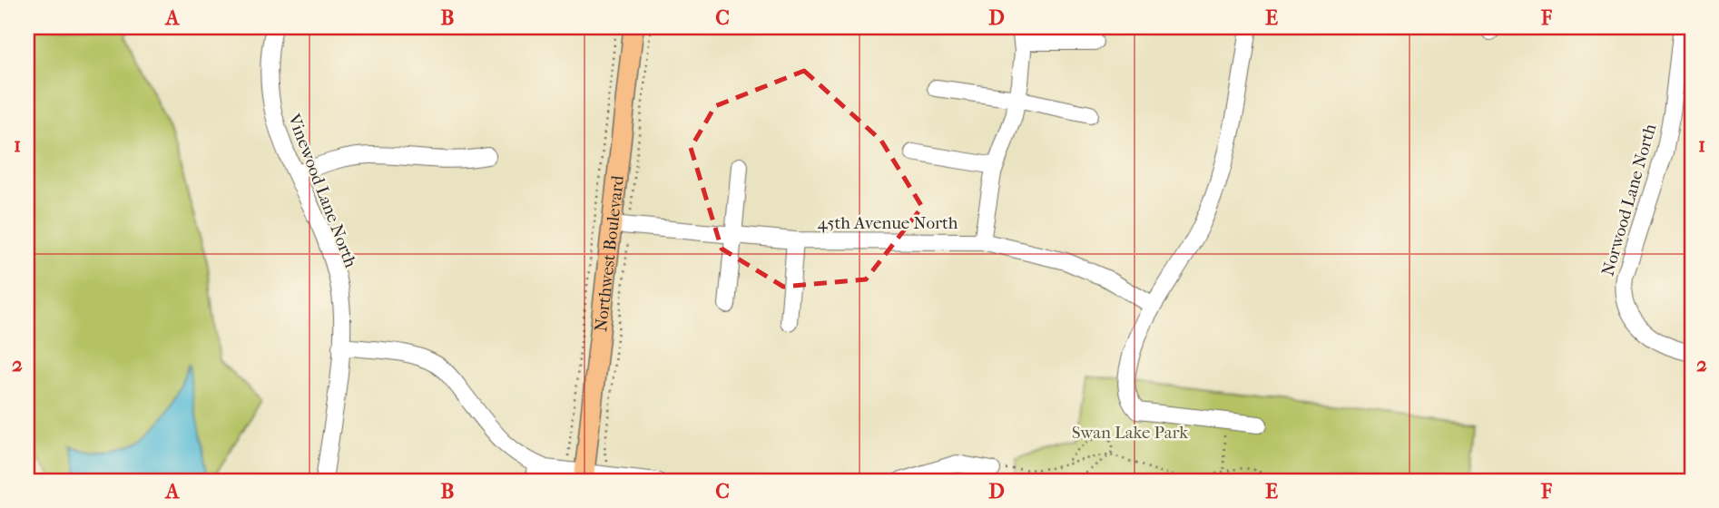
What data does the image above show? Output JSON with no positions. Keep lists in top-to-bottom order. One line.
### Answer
{"streets":{"main road":["Northwest Boulevard"],"street":["Vinewood Lane North","Norwood Lane North","45th Avenue North"]},"crossings":[["45th Avenue North","Northwest Boulevard"]],"parks":["Swan Lake Park"],"grid":{"columns":["A","B","C","D","E","F"],"rows":["1","2"]}}
